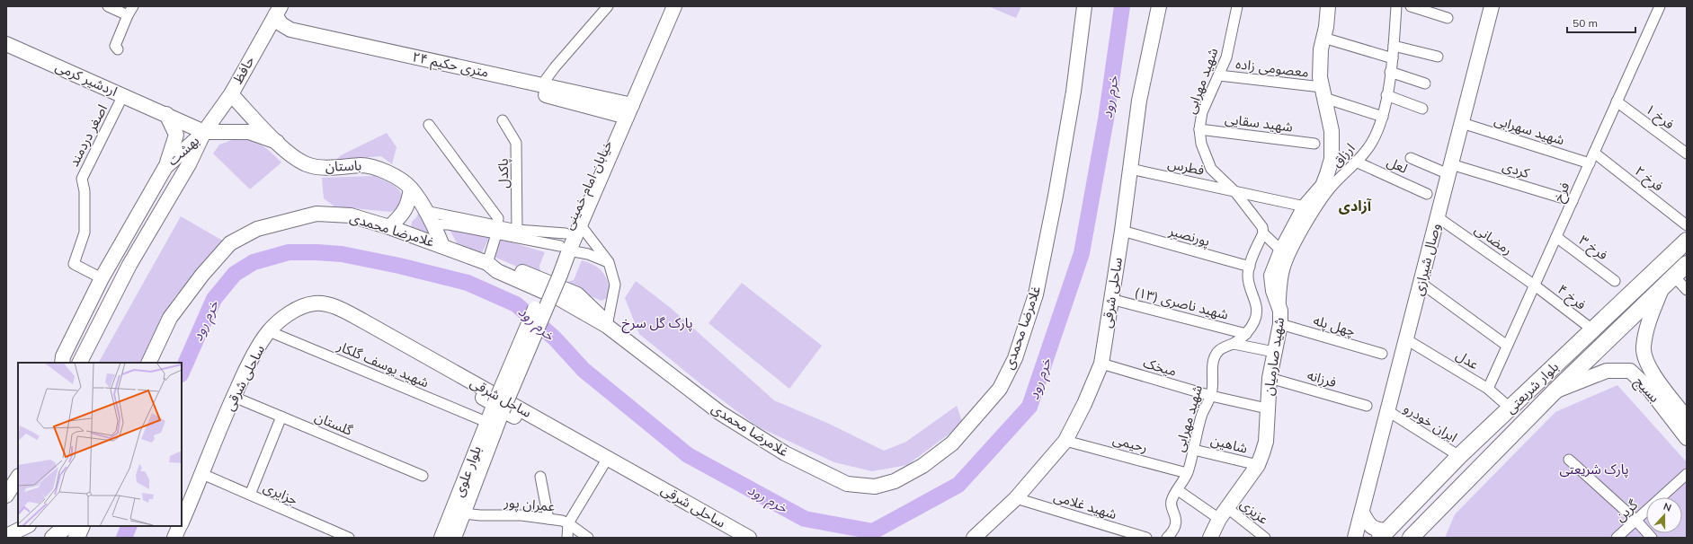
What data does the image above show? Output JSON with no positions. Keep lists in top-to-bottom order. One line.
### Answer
{"streets":{"main road":["۲۴ متری حکیم","حافظ","اردشیر کرمی","بهشت","باستان","خیابان امام خمینی","غلامرضا محمدی","وصال شیرازی","ساحلی شرقی","شهید صارمیان","بلوار شریعتی","بسیج","ساحل شرقی","بلوار علوی"],"street":["معصومی زاده","شهید مهرابی","فرخ ۱","شهید سقایی","شهید سهرابی","اصغر دردمند","ارزاق","لعل","فطرس","کردی","پاکدل","فرخ ۲","فرخ","پورنصیر","رمضانی","فرخ ۳","فرخ ۴","شهید ناصری (۱۳)","چهل پله","عدل","شهید یوسف گلکار","میخک","فرزانه","ایران خودرو","گلستان","رحیمی","شاهين","جزایری","عمران پور","شهید غلامی","گرین","عزیزی"]},"crossings":[["۲۴ متری حکیم","حافظ"],["۲۴ متری حکیم","خیابان امام خمینی"],["معصومی زاده","شهید مهرابی"],["معصومی زاده","ارزاق"],["معصومی زاده","شهید صارمیان"],["حافظ","اردشیر کرمی"],["حافظ","بهشت"],["حافظ","باستان"],["اردشیر کرمی","اصغر دردمند"],["اردشیر کرمی","بهشت"],["اردشیر کرمی","باستان"],["شهید مهرابی","شهید سقایی"],["شهید مهرابی","فطرس"],["شهید مهرابی","پورنصیر"],["شهید مهرابی","شهید ناصری (۱۳)"],["شهید مهرابی","میخک"],["شهید مهرابی","رحیمی"],["شهید مهرابی","شاهين"],["شهید مهرابی","عزیزی"],["فرخ ۱","فرخ"],["شهید سهرابی","فرخ"],["شهید سهرابی","وصال شیرازی"],["اصغر دردمند","بهشت"],["بهشت","باستان"],["ارزاق","لعل"],["ارزاق","چهل پله"],["ارزاق","شهید صارمیان"],["باستان","غلامرضا محمدی"],["فطرس","ساحلی شرقی"],["فطرس","شهید صارمیان"],["کردی","فرخ"],["کردی","وصال شیرازی"],["فرخ ۲","فرخ"],["خیابان امام خمینی","بلوار علوی"],["فرخ","رمضانی"],["فرخ","فرخ ۳"],["فرخ","فرخ ۴"],["فرخ","عدل"],["پورنصیر","ساحلی شرقی"],["رمضانی","وصال شیرازی"],["رمضانی","فرخ ۴"],["وصال شیرازی","عدل"],["وصال شیرازی","ایران خودرو"],["ساحلی شرقی","شهید ناصری (۱۳)"],["ساحلی شرقی","شهید یوسف گلکار"],["ساحلی شرقی","میخک"],["ساحلی شرقی","ساحل شرقی"],["ساحلی شرقی","گلستان"],["ساحلی شرقی","رحیمی"],["ساحلی شرقی","جزایری"],["ساحلی شرقی","شهید غلامی"],["فرخ ۴","بلوار شریعتی"],["چهل پله","شهید صارمیان"],["شهید صارمیان","میخک"],["شهید صارمیان","فرزانه"],["شهید صارمیان","شاهين"],["شهید صارمیان","عزیزی"],["عدل","بلوار شریعتی"],["شهید یوسف گلکار","بلوار علوی"],["بلوار شریعتی","بسیج"],["بلوار شریعتی","ایران خودرو"],["بلوار علوی","عمران پور"]],"districts":["آزادی"],"water":["خرم رود"],"parks":["پارک گل سرخ","پارک شریعتی"],"scale_bar":"50 m","north":"top"}
